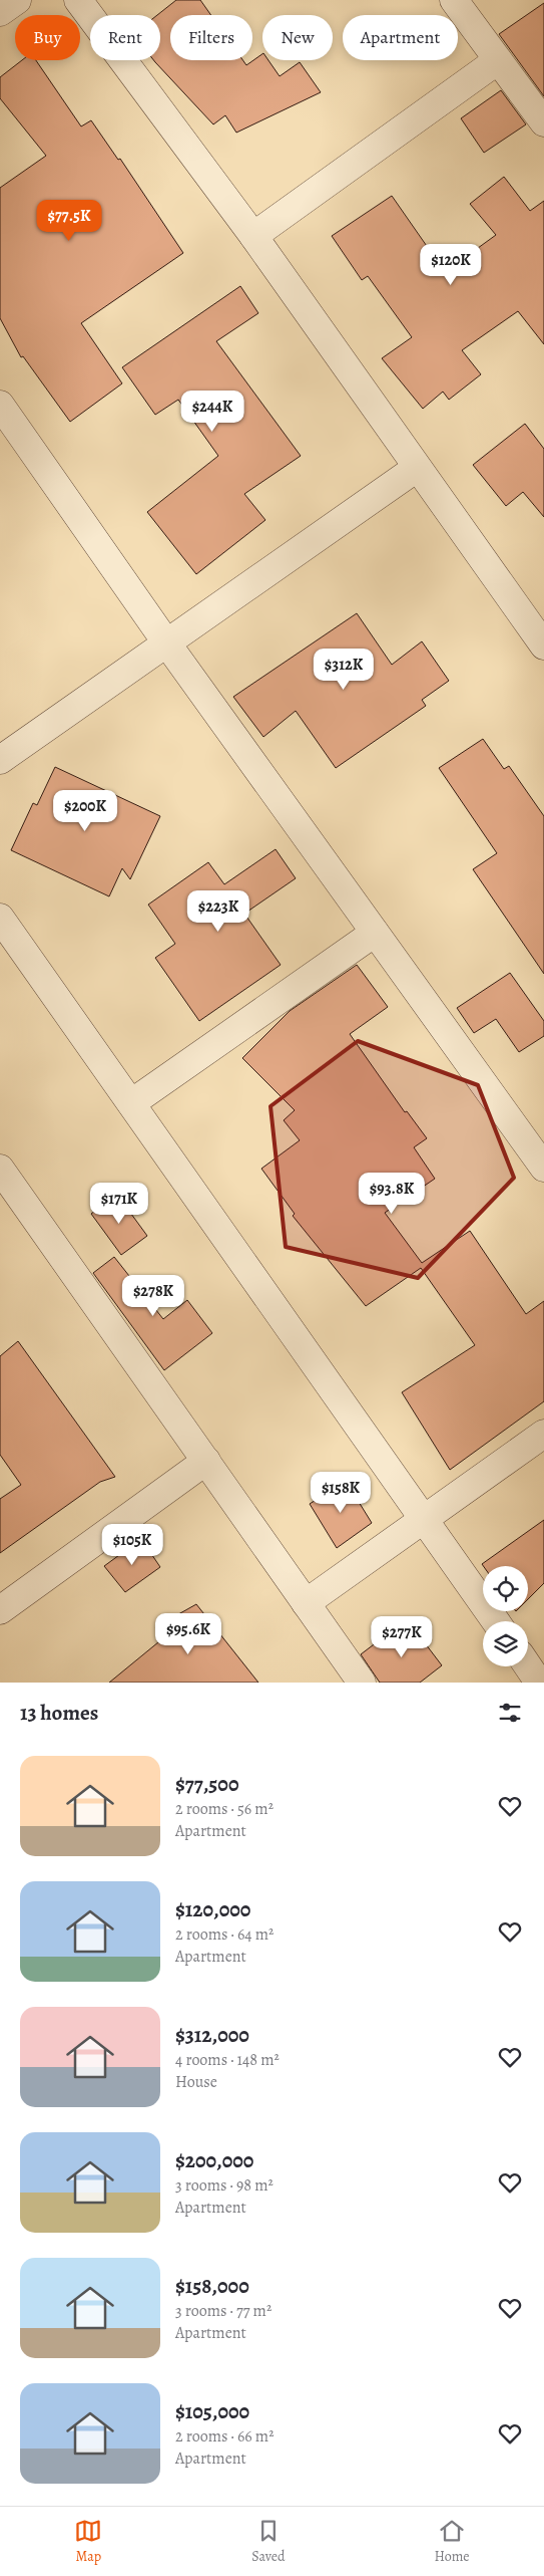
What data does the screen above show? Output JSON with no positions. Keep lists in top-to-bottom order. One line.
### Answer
{"page":{"chip":["Buy","Rent","Filters","New","Apartment"],"price":["$77.5K","$120K","$244K","$312K","$200K","$223K","$93.8K","$171K","$278K","$158K","$105K","$95.6K","$277K"],"heading":"13 homes","list":[{"name":"$77,500","note":"2 rooms · 56 m² · Apartment"},{"name":"$120,000","note":"2 rooms · 64 m² · Apartment"},{"name":"$312,000","note":"4 rooms · 148 m² · House"},{"name":"$200,000","note":"3 rooms · 98 m² · Apartment"},{"name":"$158,000","note":"3 rooms · 77 m² · Apartment"},{"name":"$105,000","note":"2 rooms · 66 m² · Apartment"}],"tabs":["Map","Saved","Home"]}}
